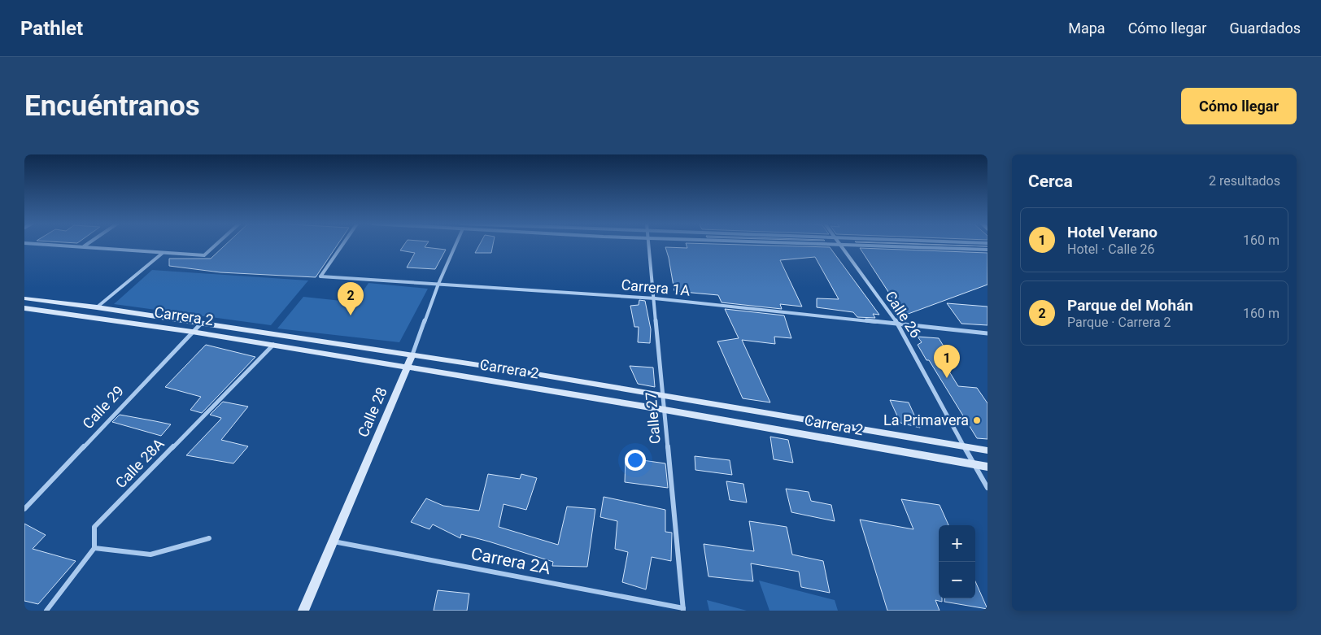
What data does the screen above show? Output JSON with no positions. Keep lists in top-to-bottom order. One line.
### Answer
{"streets":{"street":["Carrera 1A","Calle 26","Carrera 2","Calle 29","Calle 28","Calle 27","Calle 28A","Carrera 2A"]},"crossings":[["Carrera 1A","Calle 26"],["Carrera 1A","Calle 28"],["Carrera 1A","Calle 27"],["Calle 26","Carrera 2"],["Carrera 2","Calle 29"],["Carrera 2","Calle 28"],["Carrera 2","Calle 27"],["Carrera 2","Calle 28A"],["Calle 28","Carrera 2A"],["Calle 27","Carrera 2A"]],"places":["La Primavera"],"page":{"header":"Pathlet","nav":["Mapa","Cómo llegar","Guardados"],"buttons":"Cómo llegar","title":"Encuéntranos","heading":["Cerca","2 resultados"],"list":[{"mark":"1","name":"Hotel Verano","note":"Hotel · Calle 26","value":"160 m"},{"mark":"2","name":"Parque del Mohán","note":"Parque · Carrera 2","value":"160 m"}],"pins":["2","1"],"map_buttons":["+","−"]}}
